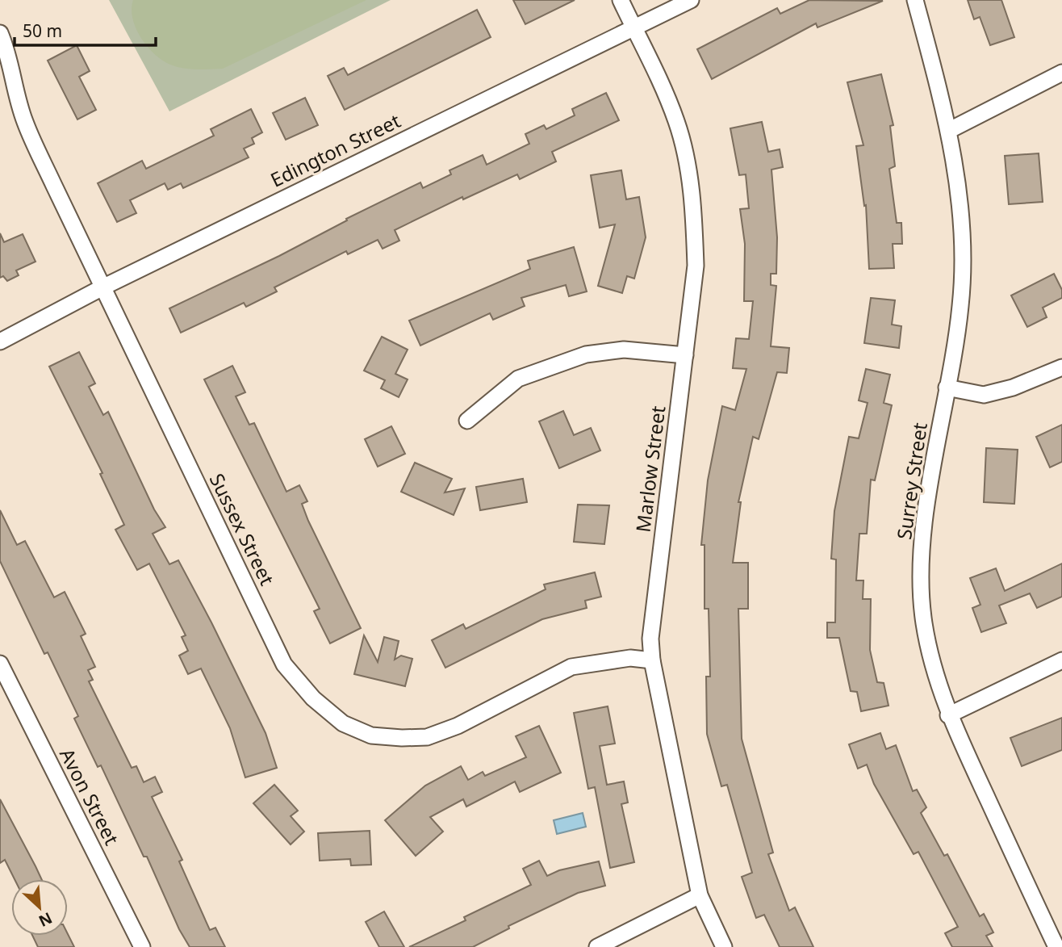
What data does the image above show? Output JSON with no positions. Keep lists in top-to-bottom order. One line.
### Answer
{"streets":{"street":["Edington Street","Marlow Street","Surrey Street","Sussex Street","Avon Street"]},"crossings":[["Edington Street","Marlow Street"],["Edington Street","Sussex Street"],["Marlow Street","Sussex Street"]],"scale_bar":"50 m","north":"bottom right"}
